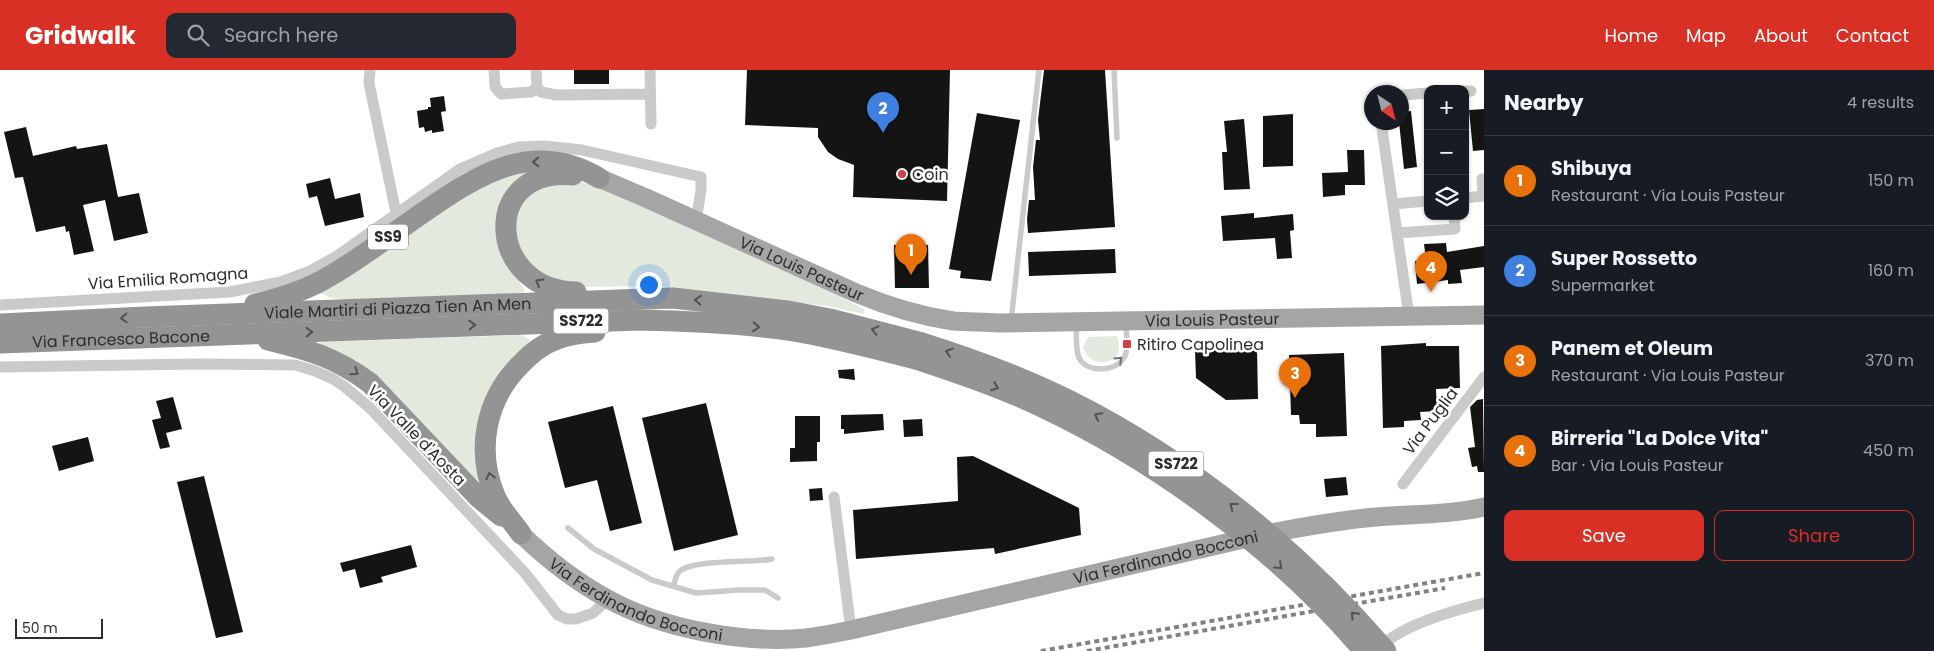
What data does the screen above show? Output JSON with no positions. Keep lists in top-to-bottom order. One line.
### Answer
{"streets":{"highway":["SS9","Via Louis Pasteur","Viale Martiri di Piazza Tien An Men","SS722","Via Francesco Bacone"],"main road":["Via Ferdinando Bocconi"],"street":["Via Emilia Romagna","Via Puglia","Via Valle d'Aosta"]},"crossings":[["Via Louis Pasteur","Via Emilia Romagna"],["Via Louis Pasteur","Viale Martiri di Piazza Tien An Men"],["Via Louis Pasteur","SS722"],["Via Louis Pasteur","Via Francesco Bacone"],["Viale Martiri di Piazza Tien An Men","SS722"],["Viale Martiri di Piazza Tien An Men","Via Francesco Bacone"],["Via Valle d'Aosta","Via Ferdinando Bocconi"]],"places":{"other":["Coin"],"transit":["Ritiro Capolinea"]},"scale_bar":"50 m","north":"bottom right","page":{"header":"Gridwalk","search":"Search here","nav":["Home","Map","About","Contact"],"heading":["Nearby","4 results"],"map_buttons":["+","−"],"pins":["2","1","4","3"],"list":[{"mark":"1","name":"Shibuya","note":"Restaurant · Via Louis Pasteur","value":"150 m"},{"mark":"2","name":"Super Rossetto","note":"Supermarket","value":"160 m"},{"mark":"3","name":"Panem et Oleum","note":"Restaurant · Via Louis Pasteur","value":"370 m"},{"mark":"4","name":"Birreria \"La Dolce Vita\"","note":"Bar · Via Louis Pasteur","value":"450 m"}],"buttons":["Save","Share"],"scale":"50 m"}}
